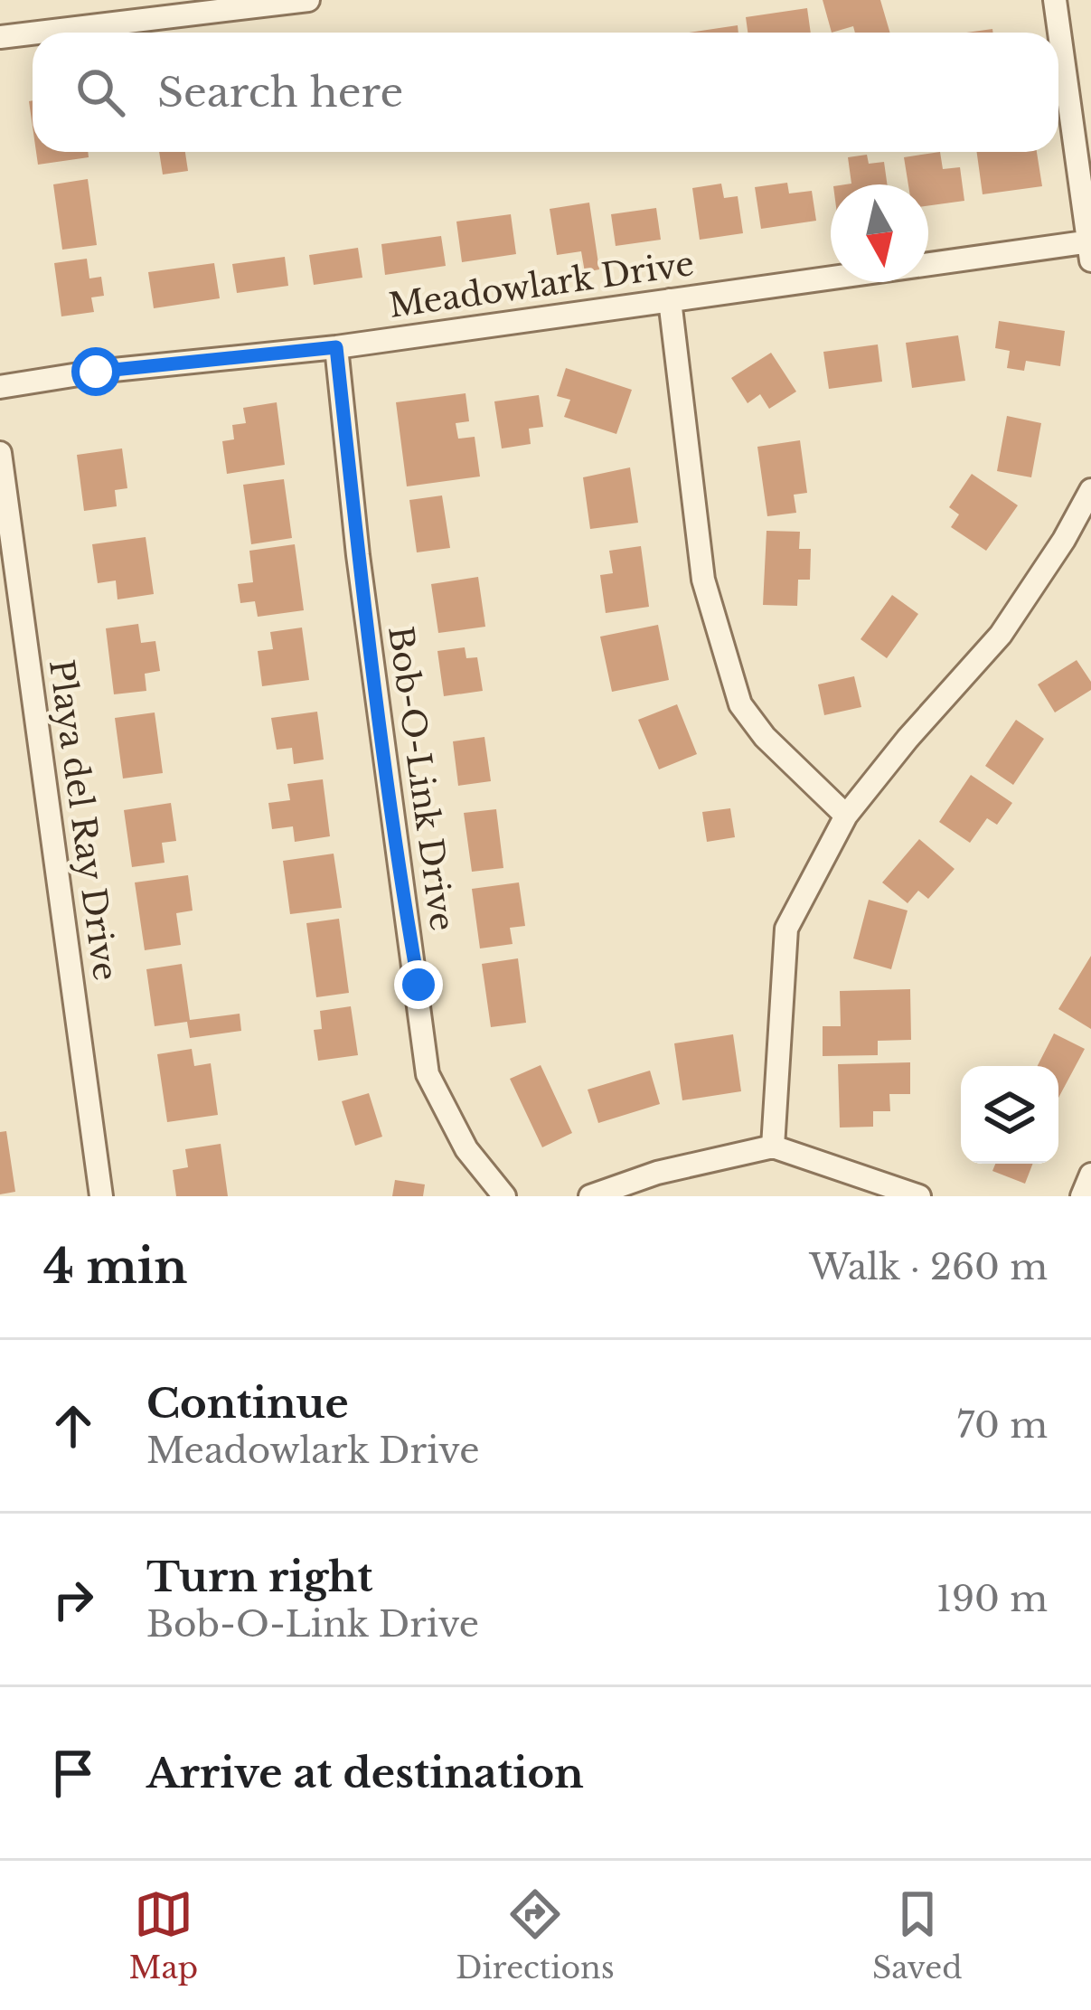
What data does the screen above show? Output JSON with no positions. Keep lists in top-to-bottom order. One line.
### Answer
{"streets":{"street":["Meadowlark Drive","Bob-O-Link Drive","Playa del Ray Drive"]},"crossings":[["Meadowlark Drive","Bob-O-Link Drive"]],"north":"bottom","page":{"search":"Search here","heading":["4 min","Walk · 260 m"],"list":[["Continue","Meadowlark Drive","70 m"],["Turn right","Bob-O-Link Drive","190 m"],"Arrive at destination"],"nav":["Map","Directions","Saved"]}}
